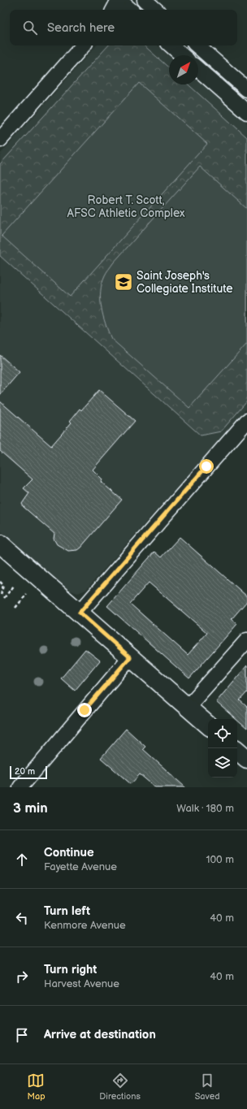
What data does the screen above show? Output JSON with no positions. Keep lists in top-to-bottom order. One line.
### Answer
{"parks":["Robert T. Scott, AFSC Athletic Complex"],"places":{"school or university":["Saint Joseph's Collegiate Institute"]},"scale_bar":"20 m","north":"top right","page":{"search":"Search here","scale":"20 m","heading":["3 min","Walk · 180 m"],"list":[["Continue","Fayette Avenue","100 m"],["Turn left","Kenmore Avenue","40 m"],["Turn right","Harvest Avenue","40 m"],"Arrive at destination"],"nav":["Map","Directions","Saved"]}}
